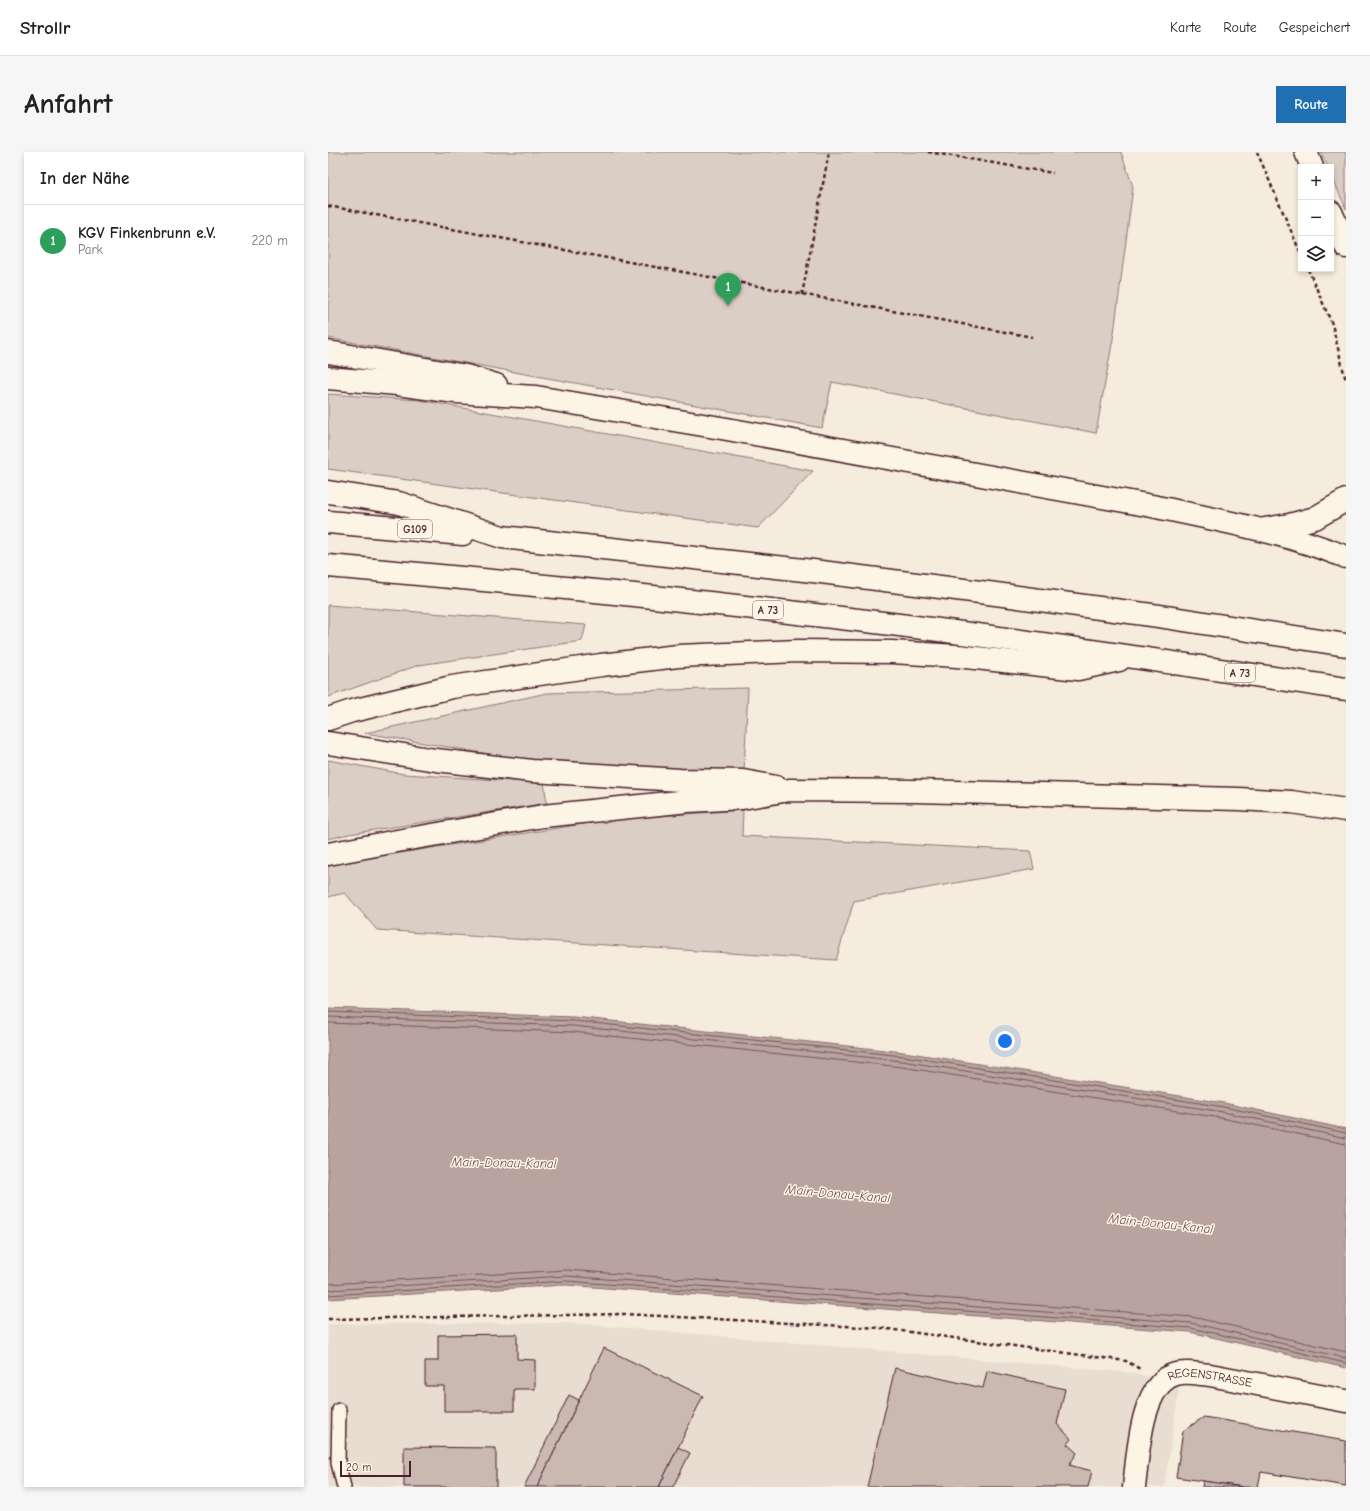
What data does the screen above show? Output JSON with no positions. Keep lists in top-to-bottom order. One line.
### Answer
{"streets":{"main road":["G109","A 73","REGENSTRASSE"]},"water":["Main-Donau-Kanal"],"scale_bar":"20 m","page":{"header":"Strollr","nav":["Karte","Route","Gespeichert"],"buttons":"Route","title":"Anfahrt","heading":"In der Nähe","map_buttons":["+","−"],"list":[{"mark":"1","name":"KGV Finkenbrunn e.V.","note":"Park","value":"220 m"}],"pins":"1","scale":"20 m"}}
